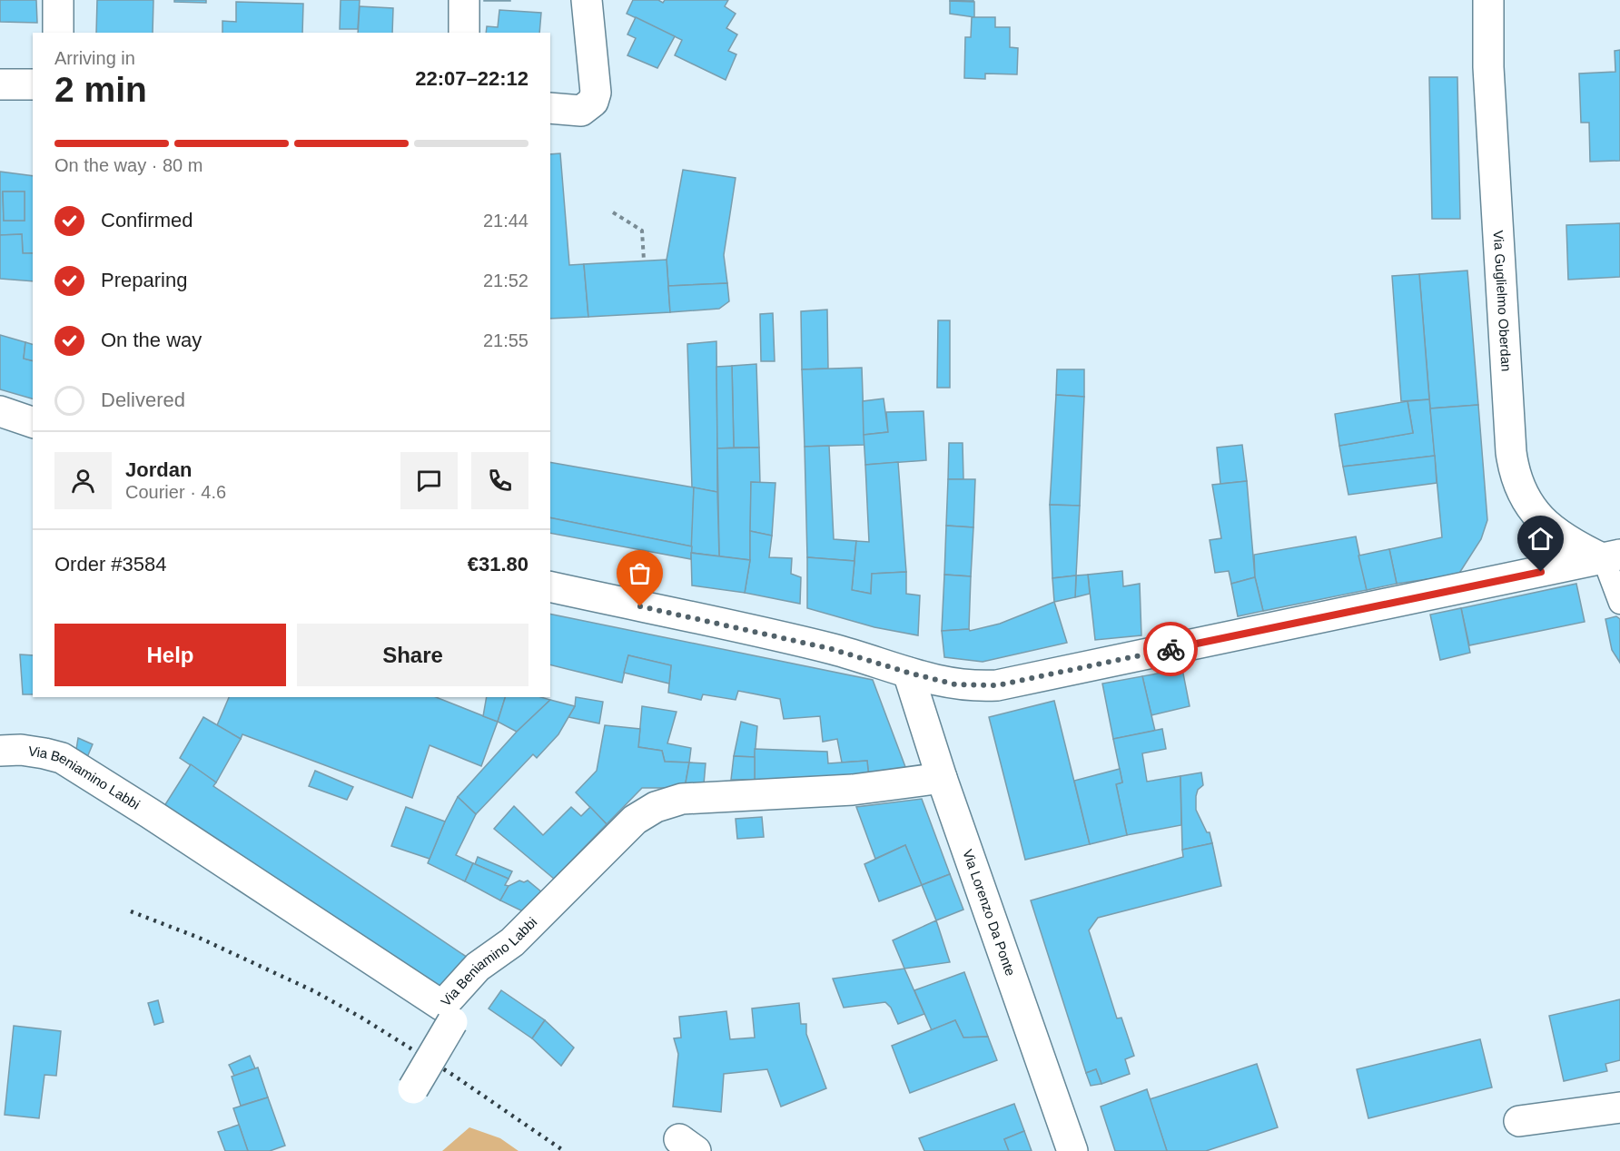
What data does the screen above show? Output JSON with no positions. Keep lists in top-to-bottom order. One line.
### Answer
{"streets":{"street":["Via Guglielmo Oberdan","Via Beniamino Labbi","Via Lorenzo Da Ponte"]},"crossings":[["Via Beniamino Labbi","Via Lorenzo Da Ponte"]],"page":{"heading":["2 min","Arriving in","22:07–22:12"],"panel":["Jordan","Courier · 4.6","Order #3584","€31.80"],"bar":"On the way · 80 m","list":[["Confirmed","21:44"],["Preparing","21:52"],["On the way","21:55"],"Delivered"],"buttons":["Help","Share"]}}
